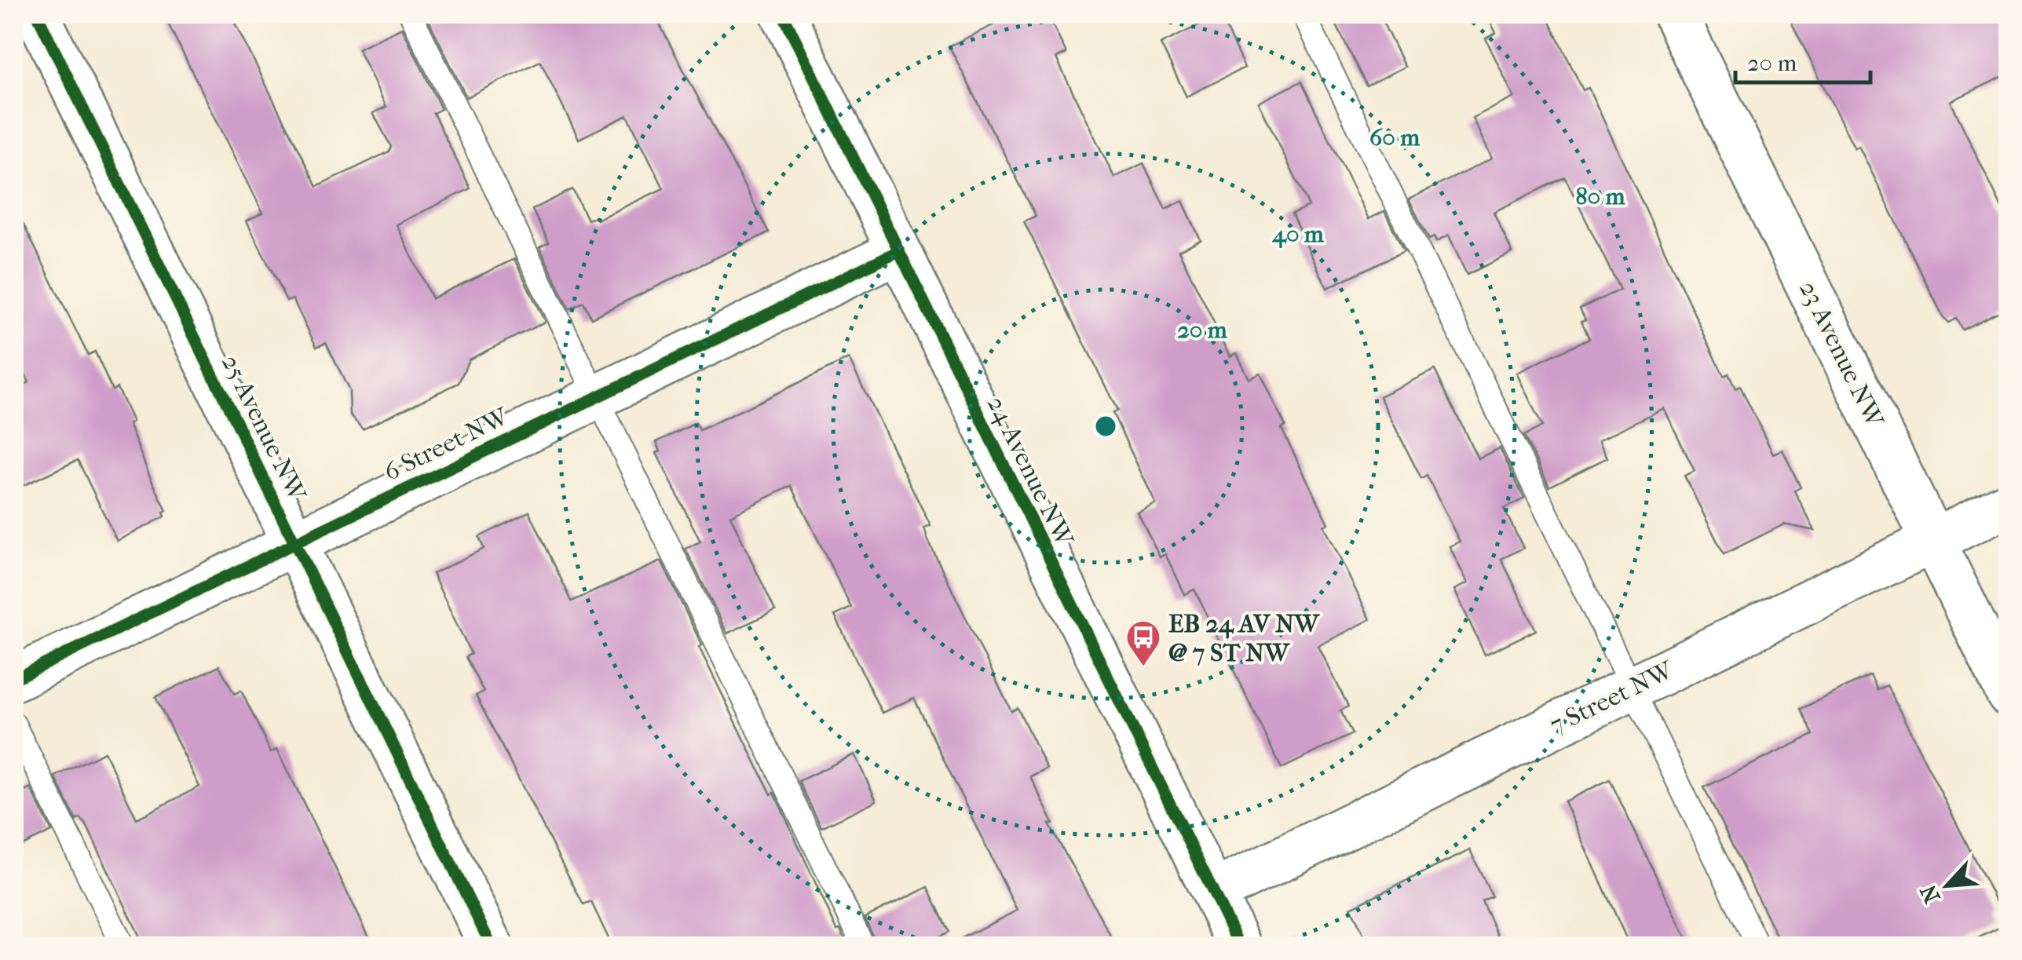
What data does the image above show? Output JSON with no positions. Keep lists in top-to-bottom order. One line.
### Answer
{"streets":{"street":["23 Avenue NW","25 Avenue NW","6 Street NW","24 Avenue NW","7 Street NW"]},"crossings":[["23 Avenue NW","7 Street NW"],["25 Avenue NW","6 Street NW"],["6 Street NW","24 Avenue NW"],["24 Avenue NW","7 Street NW"]],"places":{"bus stop":["EB 24 AV NW @ 7 ST NW"]},"scale_bar":"20 m","north":"bottom left","rings":["60 m","80 m","40 m","20 m"]}
